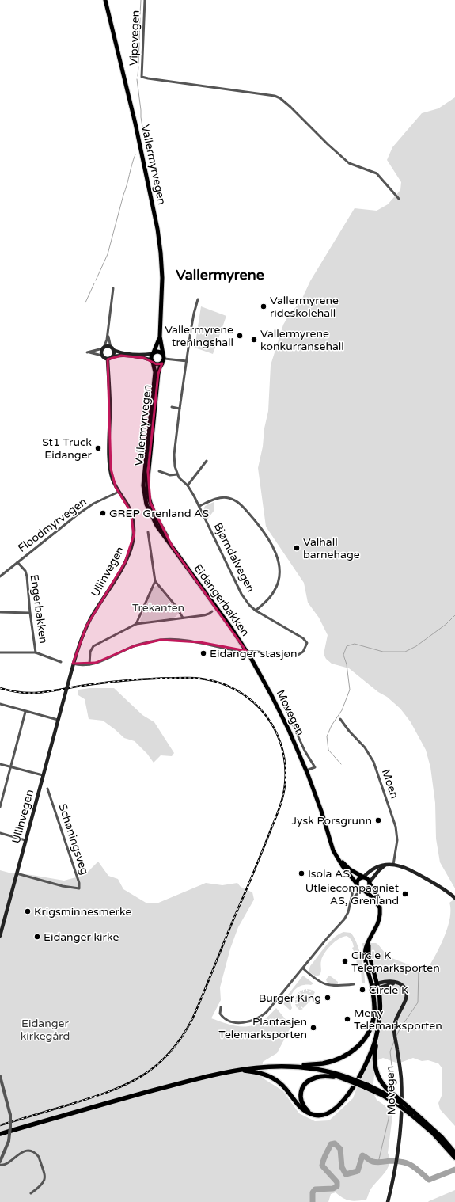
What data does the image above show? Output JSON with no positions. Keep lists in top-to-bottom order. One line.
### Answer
{"streets":{"main road":["Vallermyrvegen","Ullinvegen","Eidangerbakken","Movegen"],"street":["Vipevegen","Floodmyrvegen","Bjørndalvegen","Engerbakken","Moen","Schøningsveg"]},"crossings":[["Vallermyrvegen","Eidangerbakken"],["Floodmyrvegen","Ullinvegen"],["Floodmyrvegen","Engerbakken"],["Ullinvegen","Schøningsveg"],["Eidangerbakken","Movegen"]],"districts":["Vallermyrene"],"parks":["Trekanten","Eidanger kirkegård"],"places":["Vallermyrene rideskolehall","Vallermyrene treningshall","Vallermyrene konkurransehall","St1 Truck Eidanger","GREP Grenland AS","Valhall barnehage","Eidanger stasjon","Jysk Porsgrunn","Isola AS","Utleiecompagniet AS, Grenland","Krigsminnesmerke","Eidanger kirke","Circle K Telemarksporten","Circle K","Burger King","Meny Telemarksporten","Plantasjen Telemarksporten"]}
